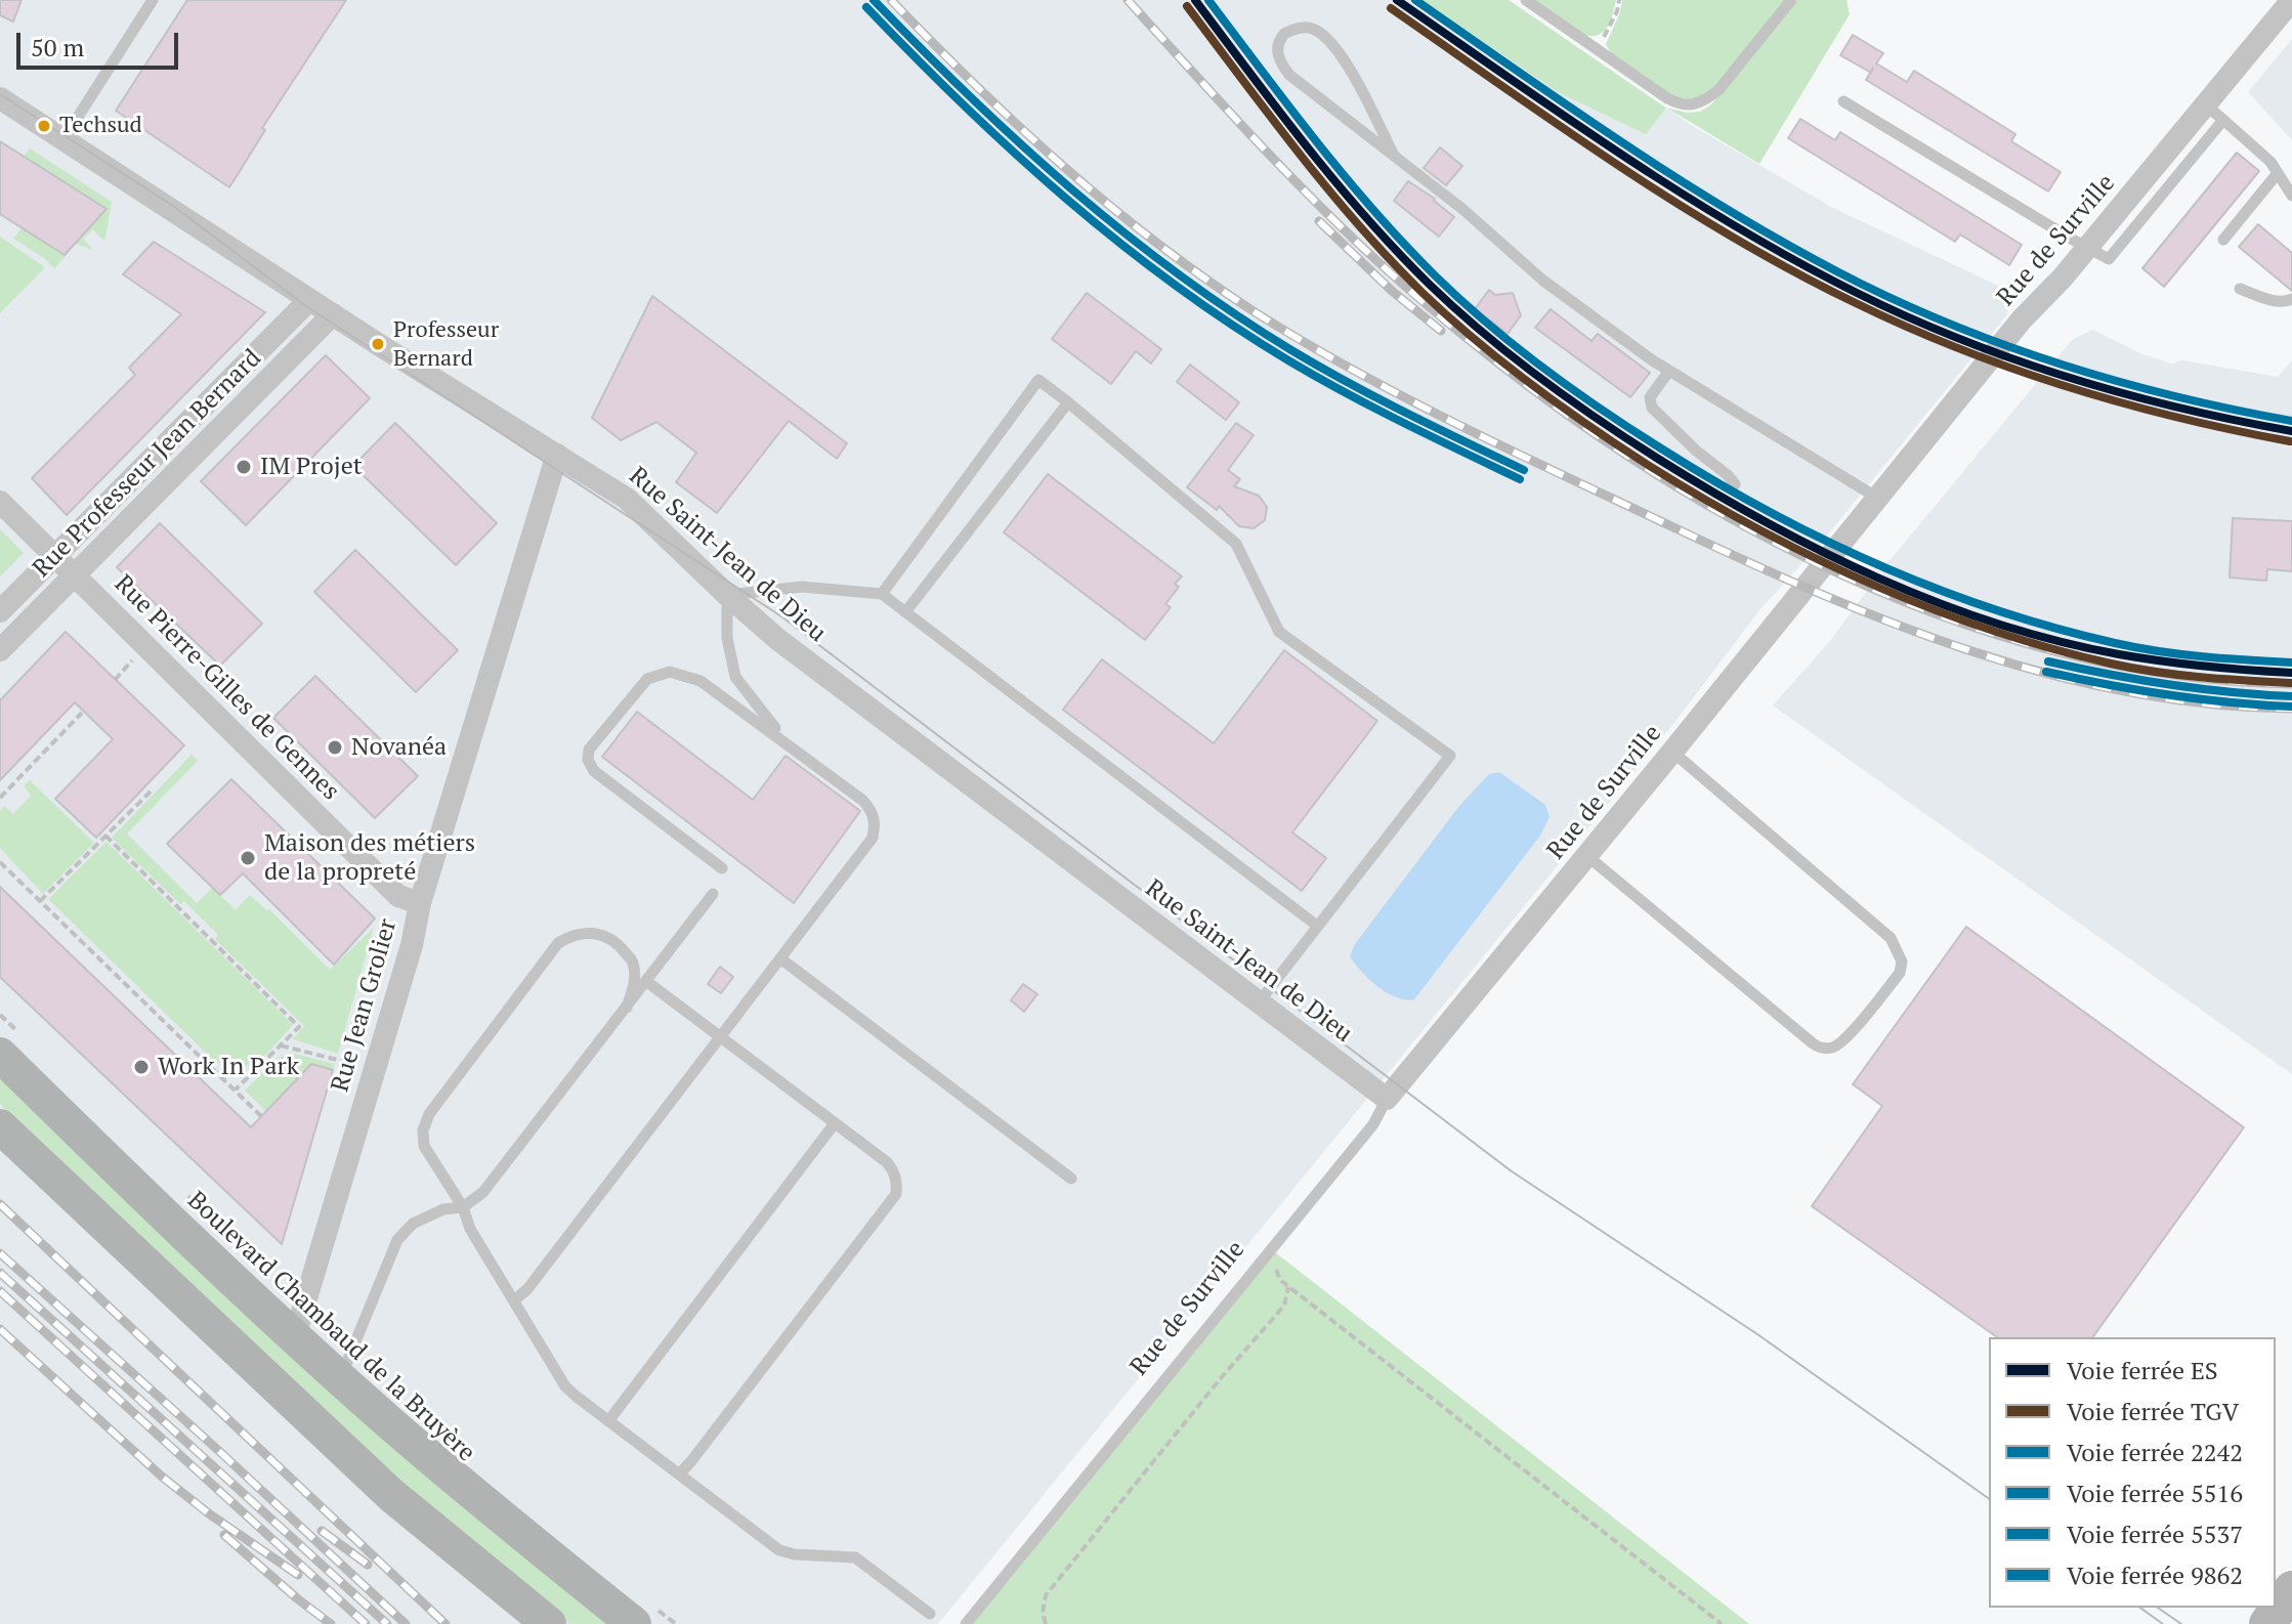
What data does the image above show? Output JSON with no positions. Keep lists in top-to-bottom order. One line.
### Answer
{"streets":{"main road":["Boulevard Chambaud de la Bruyère"],"street":["Rue de Surville","Rue Professeur Jean Bernard","Rue Saint-Jean de Dieu","Rue Pierre-Gilles de Gennes","Rue Jean Grolier"]},"crossings":[["Rue de Surville","Rue Saint-Jean de Dieu"],["Rue Professeur Jean Bernard","Rue Saint-Jean de Dieu"],["Rue Professeur Jean Bernard","Rue Pierre-Gilles de Gennes"],["Rue Saint-Jean de Dieu","Rue Jean Grolier"],["Rue Pierre-Gilles de Gennes","Rue Jean Grolier"],["Rue Jean Grolier","Boulevard Chambaud de la Bruyère"]],"places":["Techsud","Professeur Bernard","IM Projet","Novanéa","Maison des métiers de la propreté","Work In Park"],"lines":["rail line ES","rail line 2242","rail line 5537","rail line 9862","rail line TGV","rail line 5516"],"legend":["Voie ferrée ES","Voie ferrée TGV","Voie ferrée 2242","Voie ferrée 5516","Voie ferrée 5537","Voie ferrée 9862"],"scale_bar":"50 m"}
